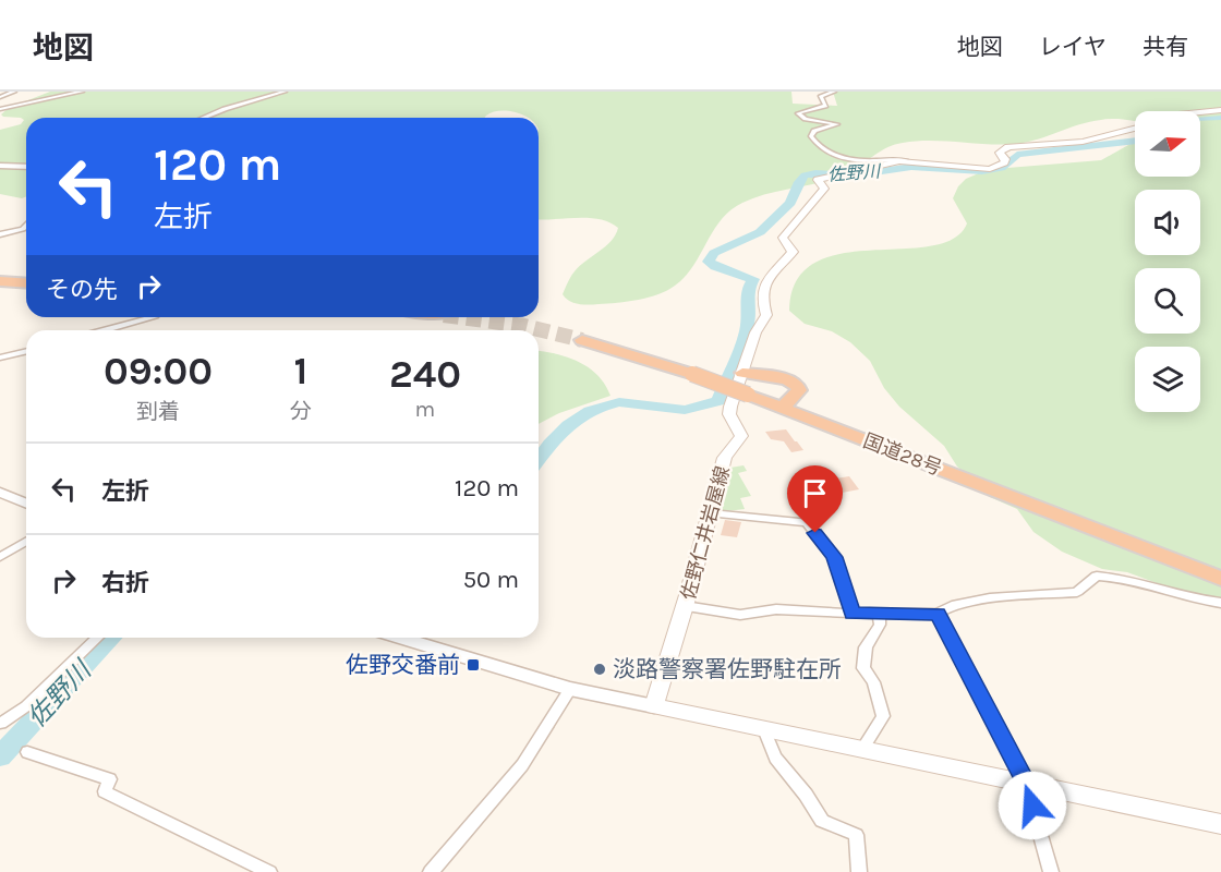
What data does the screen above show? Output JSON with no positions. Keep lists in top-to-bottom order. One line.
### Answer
{"streets":{"highway":["国道28号"],"main road":["佐野仁井岩屋線"]},"water":["佐野川"],"places":{"transit":["佐野交番前"],"other":["淡路警察署佐野駐在所"]},"north":"right","page":{"header":"地図","nav":["地図","レイヤ","共有"],"turn":["120 m","左折"],"then":"その先","eta":["09:00","到着","1","分","240","m"],"list":[{"name":"左折","value":"120 m"},{"name":"右折","value":"50 m"}]}}
